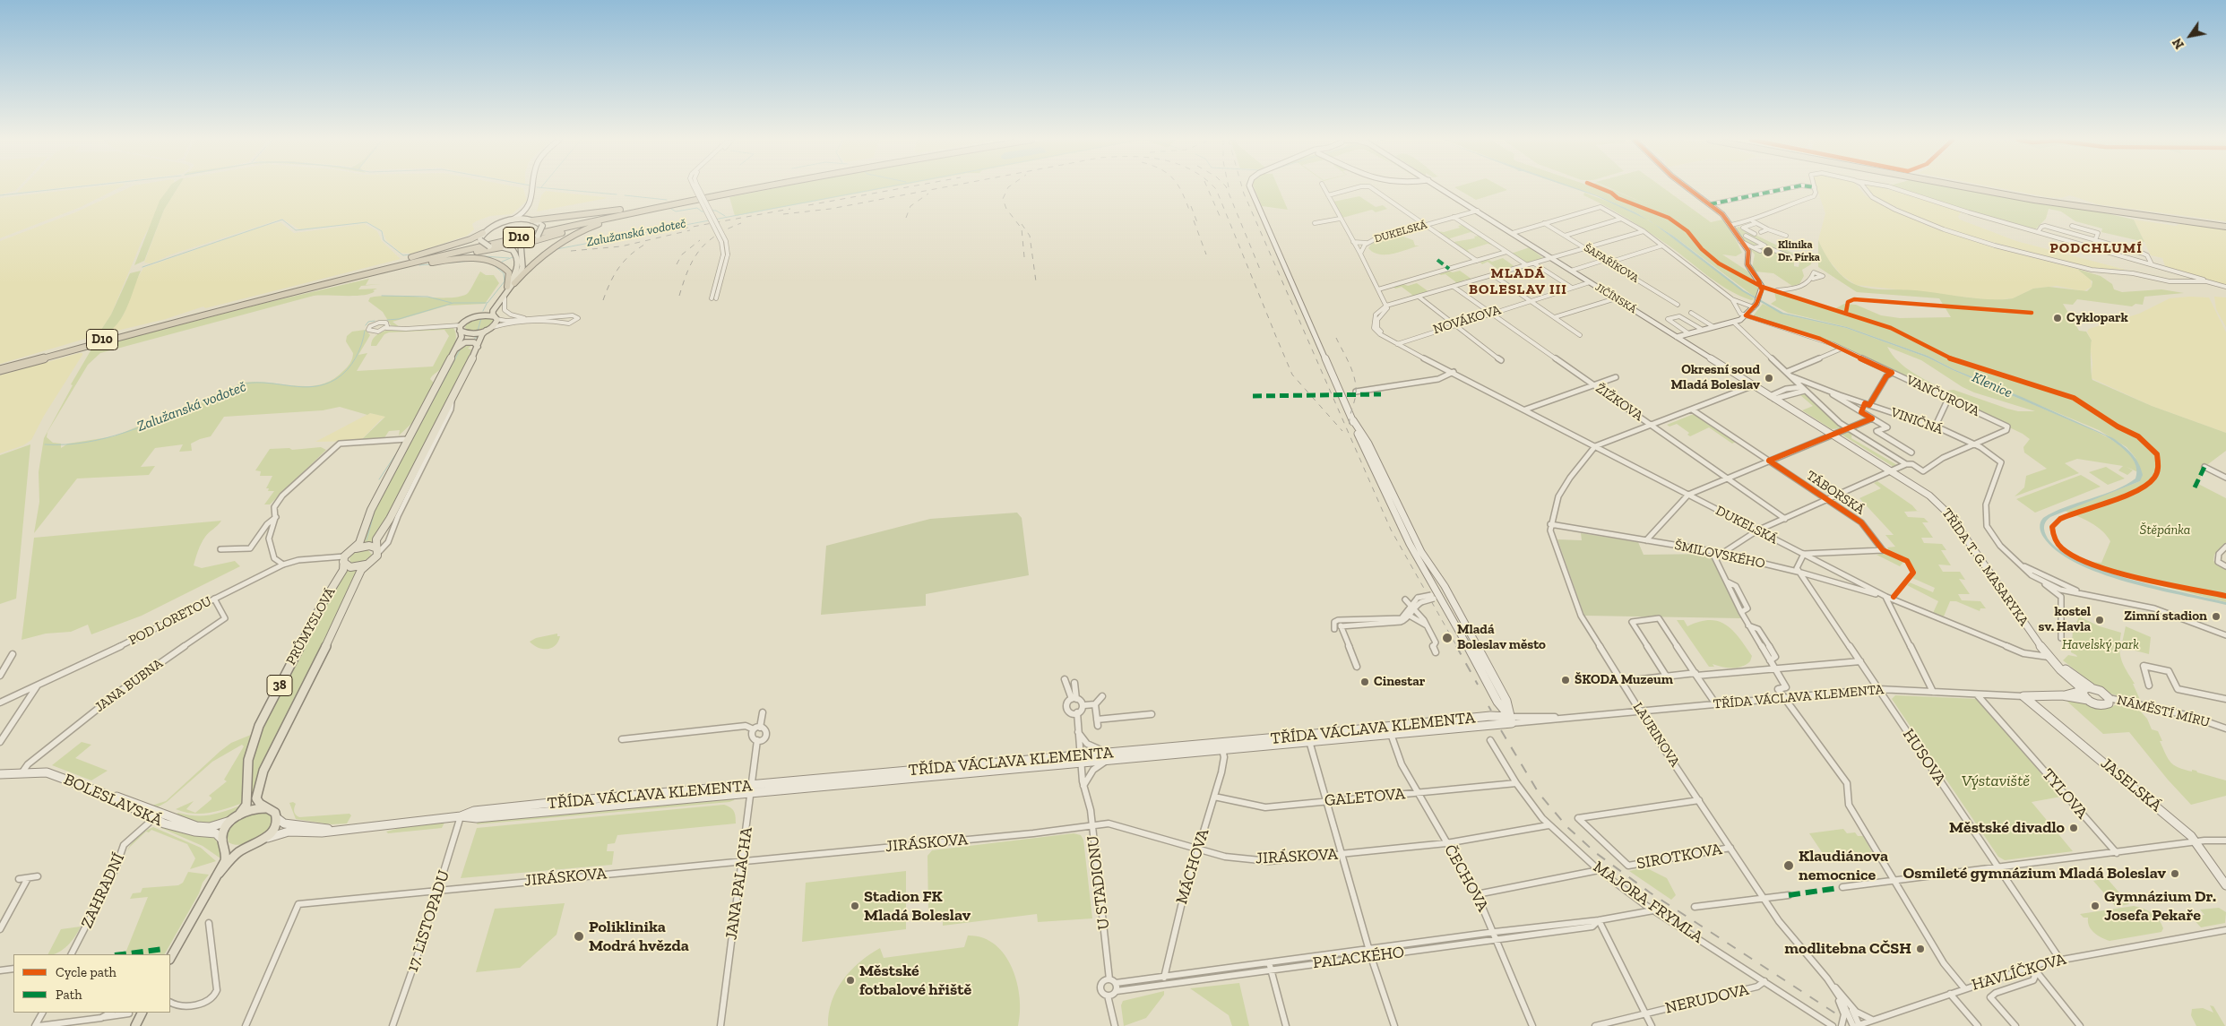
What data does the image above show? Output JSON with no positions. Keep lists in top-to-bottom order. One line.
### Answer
{"streets":{"highway":["D10"],"main road":["PRŮMYSLOVÁ","38"],"street":["DUKELSKÁ","ŠAFAŘÍKOVA","JIČÍNSKÁ","NOVÁKOVA","VANČUROVA","ŽIŽKOVA","VINIČNÁ","TÁBORSKÁ","ŠMILOVSKÉHO","TŘÍDA T. G. MASARYKA","POD LORETOU","JANA BUBNA","TŘÍDA VÁCLAVA KLEMENTA","NÁMĚSTÍ MÍRU","LAURINOVA","HUSOVA","JASELSKÁ","TYLOVA","GALETOVA","BOLESLAVSKÁ","JIRÁSKOVA","SIROTKOVA","MÁCHOVA","ČECHOVA","U STADIONU","JANA PALACHA","ZAHRADNÍ","MAJORA FRYMLA","17. LISTOPADU","PALACKÉHO","HAVLÍČKOVA","NERUDOVA"]},"crossings":[["DUKELSKÁ","JIČÍNSKÁ"],["DUKELSKÁ","NOVÁKOVA"],["DUKELSKÁ","TÁBORSKÁ"],["DUKELSKÁ","ŠMILOVSKÉHO"],["DUKELSKÁ","TŘÍDA T. G. MASARYKA"],["DUKELSKÁ","LAURINOVA"],["JIČÍNSKÁ","NOVÁKOVA"],["JIČÍNSKÁ","TŘÍDA T. G. MASARYKA"],["NOVÁKOVA","ŽIŽKOVA"],["VANČUROVA","VINIČNÁ"],["ŠMILOVSKÉHO","LAURINOVA"],["ŠMILOVSKÉHO","HUSOVA"],["TŘÍDA T. G. MASARYKA","TŘÍDA VÁCLAVA KLEMENTA"],["TŘÍDA T. G. MASARYKA","NÁMĚSTÍ MÍRU"],["POD LORETOU","PRŮMYSLOVÁ"],["POD LORETOU","JANA BUBNA"],["PRŮMYSLOVÁ","38"],["JANA BUBNA","BOLESLAVSKÁ"],["38","TŘÍDA VÁCLAVA KLEMENTA"],["38","BOLESLAVSKÁ"],["TŘÍDA VÁCLAVA KLEMENTA","NÁMĚSTÍ MÍRU"],["TŘÍDA VÁCLAVA KLEMENTA","LAURINOVA"],["TŘÍDA VÁCLAVA KLEMENTA","HUSOVA"],["TŘÍDA VÁCLAVA KLEMENTA","JASELSKÁ"],["TŘÍDA VÁCLAVA KLEMENTA","TYLOVA"],["TŘÍDA VÁCLAVA KLEMENTA","MÁCHOVA"],["TŘÍDA VÁCLAVA KLEMENTA","ČECHOVA"],["TŘÍDA VÁCLAVA KLEMENTA","U STADIONU"],["TŘÍDA VÁCLAVA KLEMENTA","JANA PALACHA"],["TŘÍDA VÁCLAVA KLEMENTA","17. LISTOPADU"],["LAURINOVA","SIROTKOVA"],["LAURINOVA","HAVLÍČKOVA"],["HUSOVA","HAVLÍČKOVA"],["GALETOVA","MÁCHOVA"],["GALETOVA","ČECHOVA"],["GALETOVA","MAJORA FRYMLA"],["BOLESLAVSKÁ","ZAHRADNÍ"],["JIRÁSKOVA","MÁCHOVA"],["JIRÁSKOVA","ČECHOVA"],["JIRÁSKOVA","U STADIONU"],["JIRÁSKOVA","JANA PALACHA"],["JIRÁSKOVA","MAJORA FRYMLA"],["JIRÁSKOVA","17. LISTOPADU"],["MÁCHOVA","PALACKÉHO"],["ČECHOVA","PALACKÉHO"],["U STADIONU","PALACKÉHO"],["MAJORA FRYMLA","PALACKÉHO"],["MAJORA FRYMLA","NERUDOVA"]],"districts":["PODCHLUMÍ","MLADÁ BOLESLAV III"],"water":["Zalužanská vodoteč","Klenice"],"parks":["Štěpánka","Havelský park","Výstaviště"],"places":["Klinika Dr. Pírka","Cyklopark","Okresní soud Mladá Boleslav","Zimní stadion","kostel sv. Havla","Mladá Boleslav město","ŠKODA Muzeum","Cinestar","Městské divadlo","Klaudiánova nemocnice","Osmileté gymnázium Mladá Boleslav","Stadion FK Mladá Boleslav","Gymnázium Dr. Josefa Pekaře","Poliklinika Modrá hvězda","modlitebna CČSH","Městské fotbalové hřiště"],"legend":["Cycle path","Path"],"north":"bottom left"}
